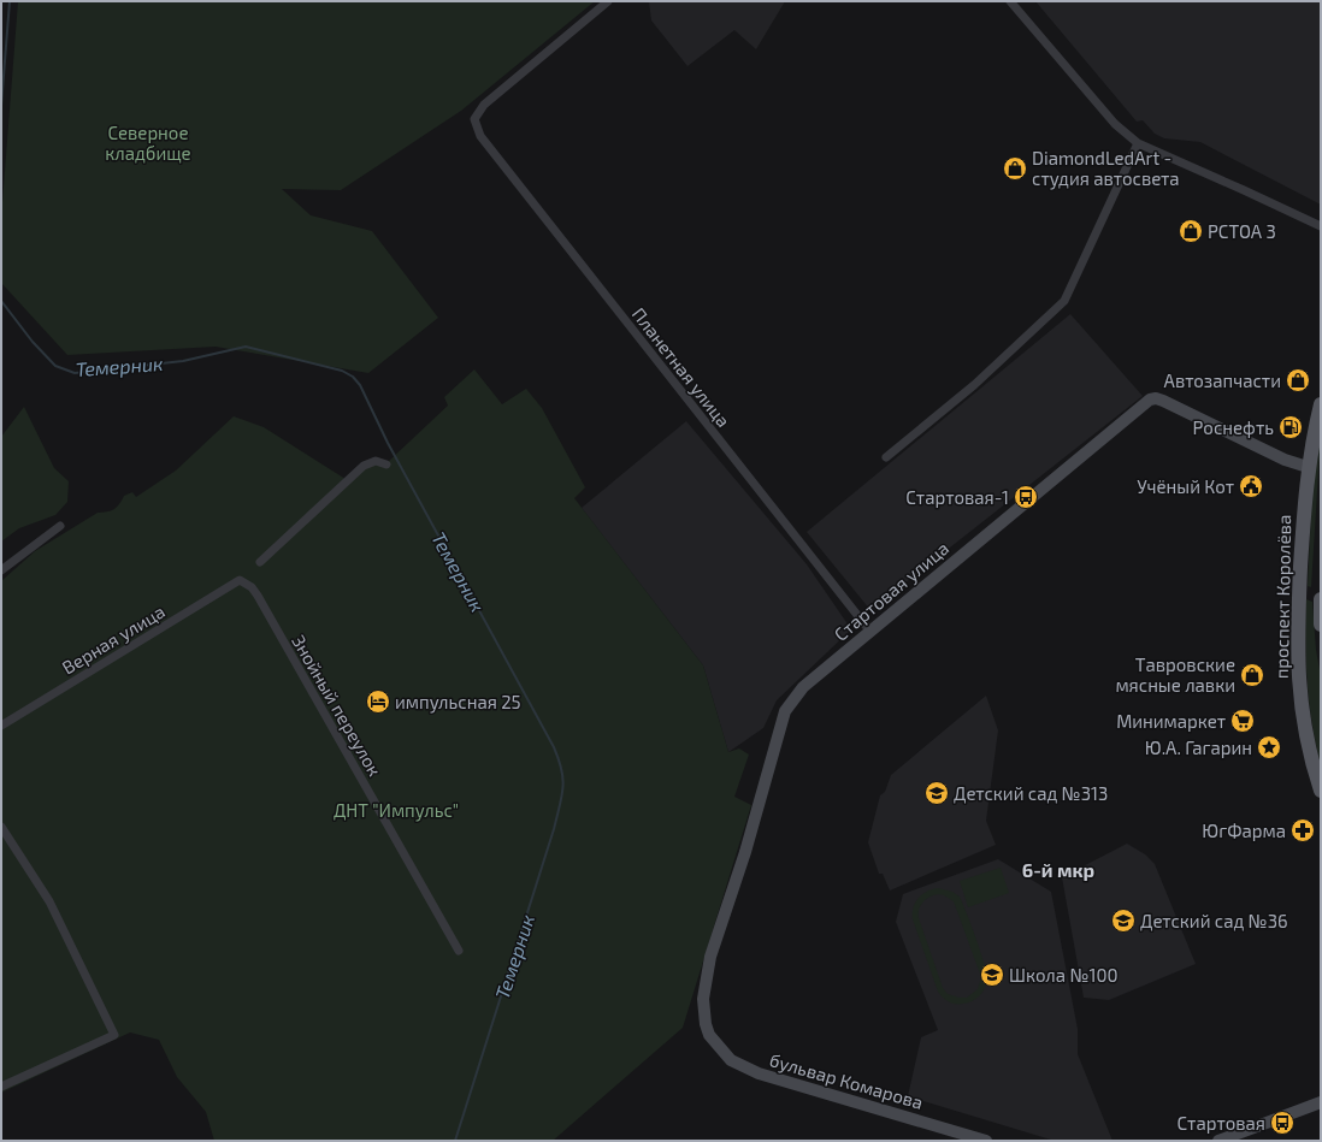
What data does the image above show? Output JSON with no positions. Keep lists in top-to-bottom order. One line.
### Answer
{"streets":{"main road":["проспект Королёва"],"street":["Планетная улица","Стартовая улица","Верная улица","Знойный переулок","бульвар Комарова"]},"crossings":[["Планетная улица","Стартовая улица"],["Стартовая улица","проспект Королёва"],["Стартовая улица","бульвар Комарова"],["Верная улица","Знойный переулок"]],"districts":["6-й мкр"],"water":["Темерник"],"parks":["Северное кладбище","ДНТ \"Импульс\""],"places":{"shop":["DiamondLedArt - студия автосвета","РСТОА 3","Автозапчасти","Тавровские мясные лавки"],"fuel station":["Роснефть"],"public building":["Учёный Кот"],"bus stop":["Стартовая-1","Стартовая"],"hotel":["импульсная 25"],"supermarket":["Минимаркет"],"place":["Ю.А. Гагарин"],"school or university":["Детский сад №313","Детский сад №36","Школа №100"],"pharmacy":["ЮгФарма"]}}
